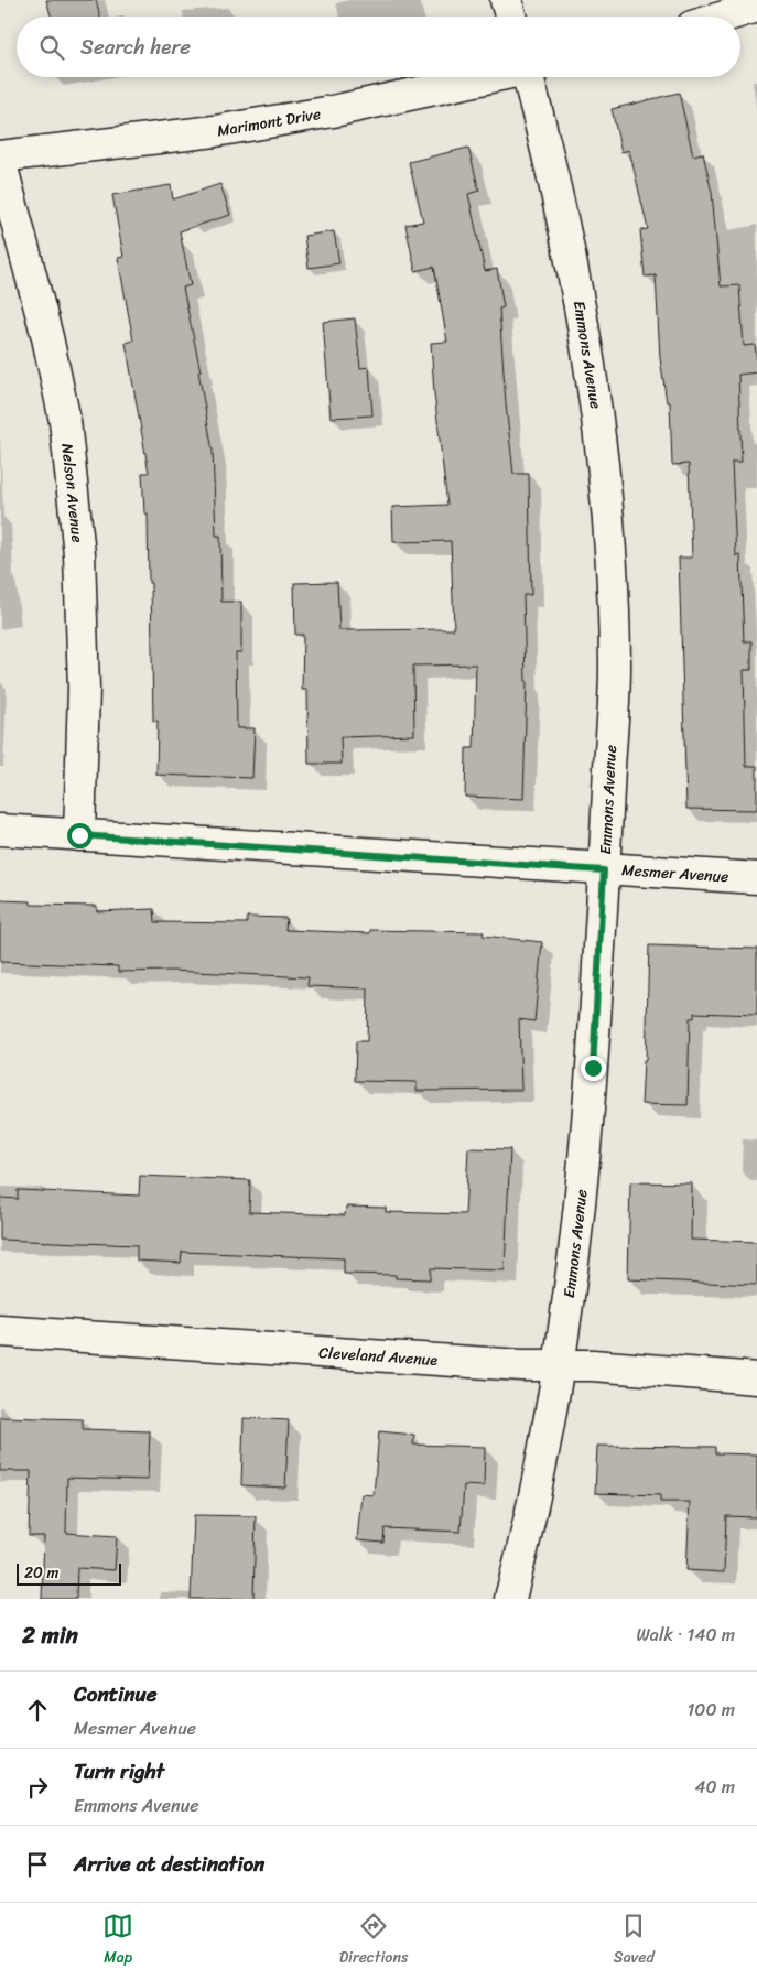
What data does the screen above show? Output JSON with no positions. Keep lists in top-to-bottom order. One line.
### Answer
{"streets":{"street":["Marimont Drive","Emmons Avenue","Nelson Avenue","Mesmer Avenue","Cleveland Avenue"]},"crossings":[["Marimont Drive","Nelson Avenue"],["Emmons Avenue","Mesmer Avenue"],["Emmons Avenue","Cleveland Avenue"],["Nelson Avenue","Mesmer Avenue"]],"scale_bar":"20 m","page":{"search":"Search here","scale":"20 m","heading":["2 min","Walk · 140 m"],"list":[["Continue","Mesmer Avenue","100 m"],["Turn right","Emmons Avenue","40 m"],"Arrive at destination"],"nav":["Map","Directions","Saved"]}}
